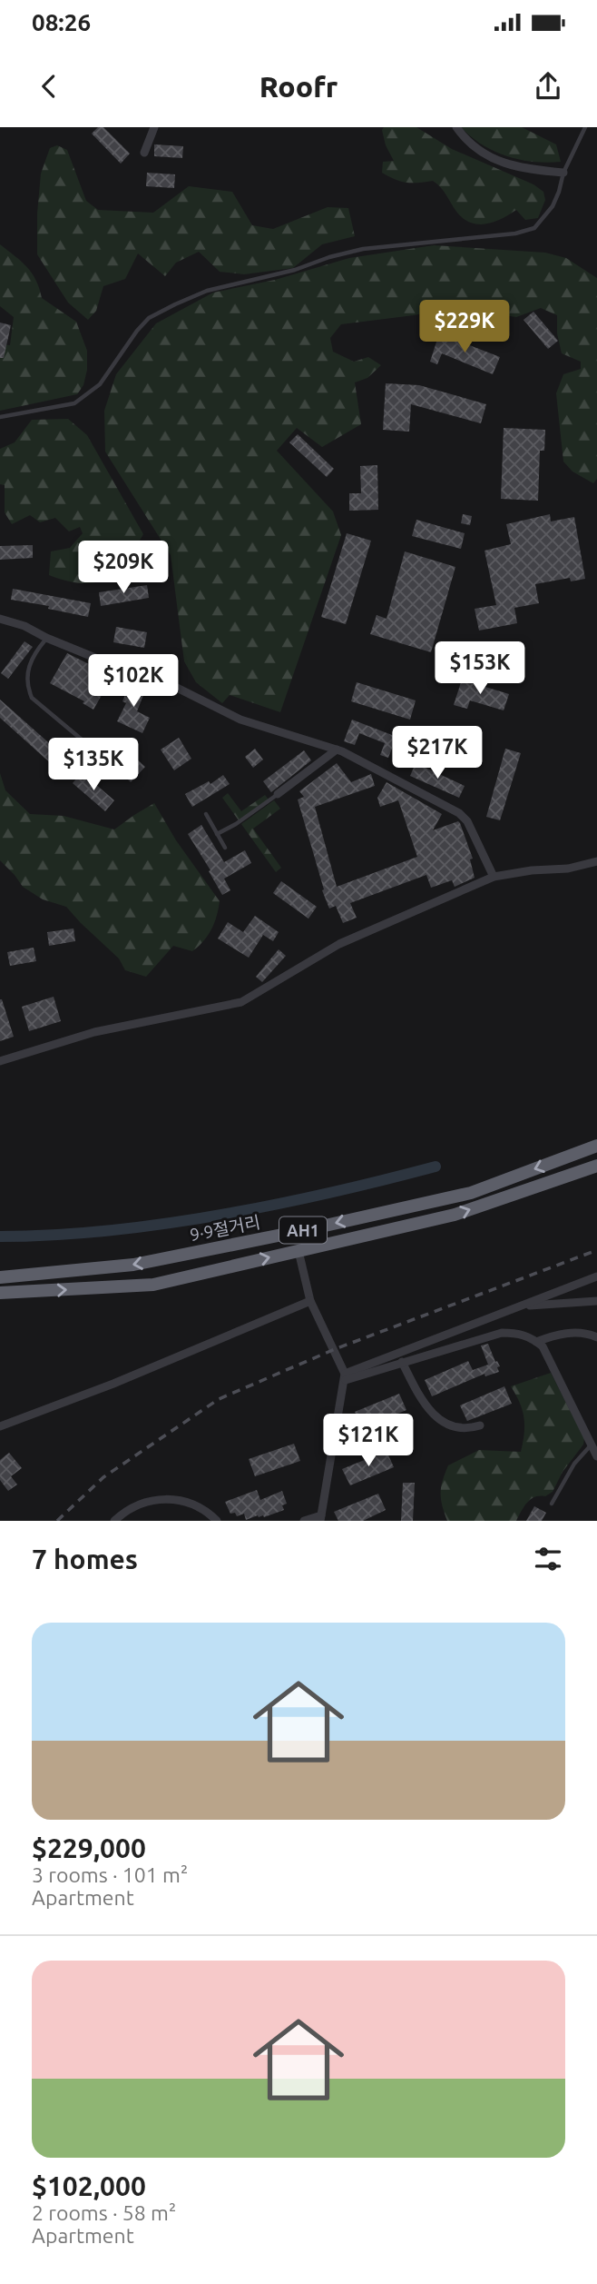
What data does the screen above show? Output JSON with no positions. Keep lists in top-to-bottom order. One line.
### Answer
{"streets":{"highway":["9·9절거리","AH1"]},"page":{"status":"08:26","header":"Roofr","price":["$229K","$209K","$153K","$102K","$217K","$135K","$121K"],"heading":"7 homes","list":[{"name":"$229,000","note":"3 rooms · 101 m² · Apartment"},{"name":"$102,000","note":"2 rooms · 58 m² · Apartment"}]}}
